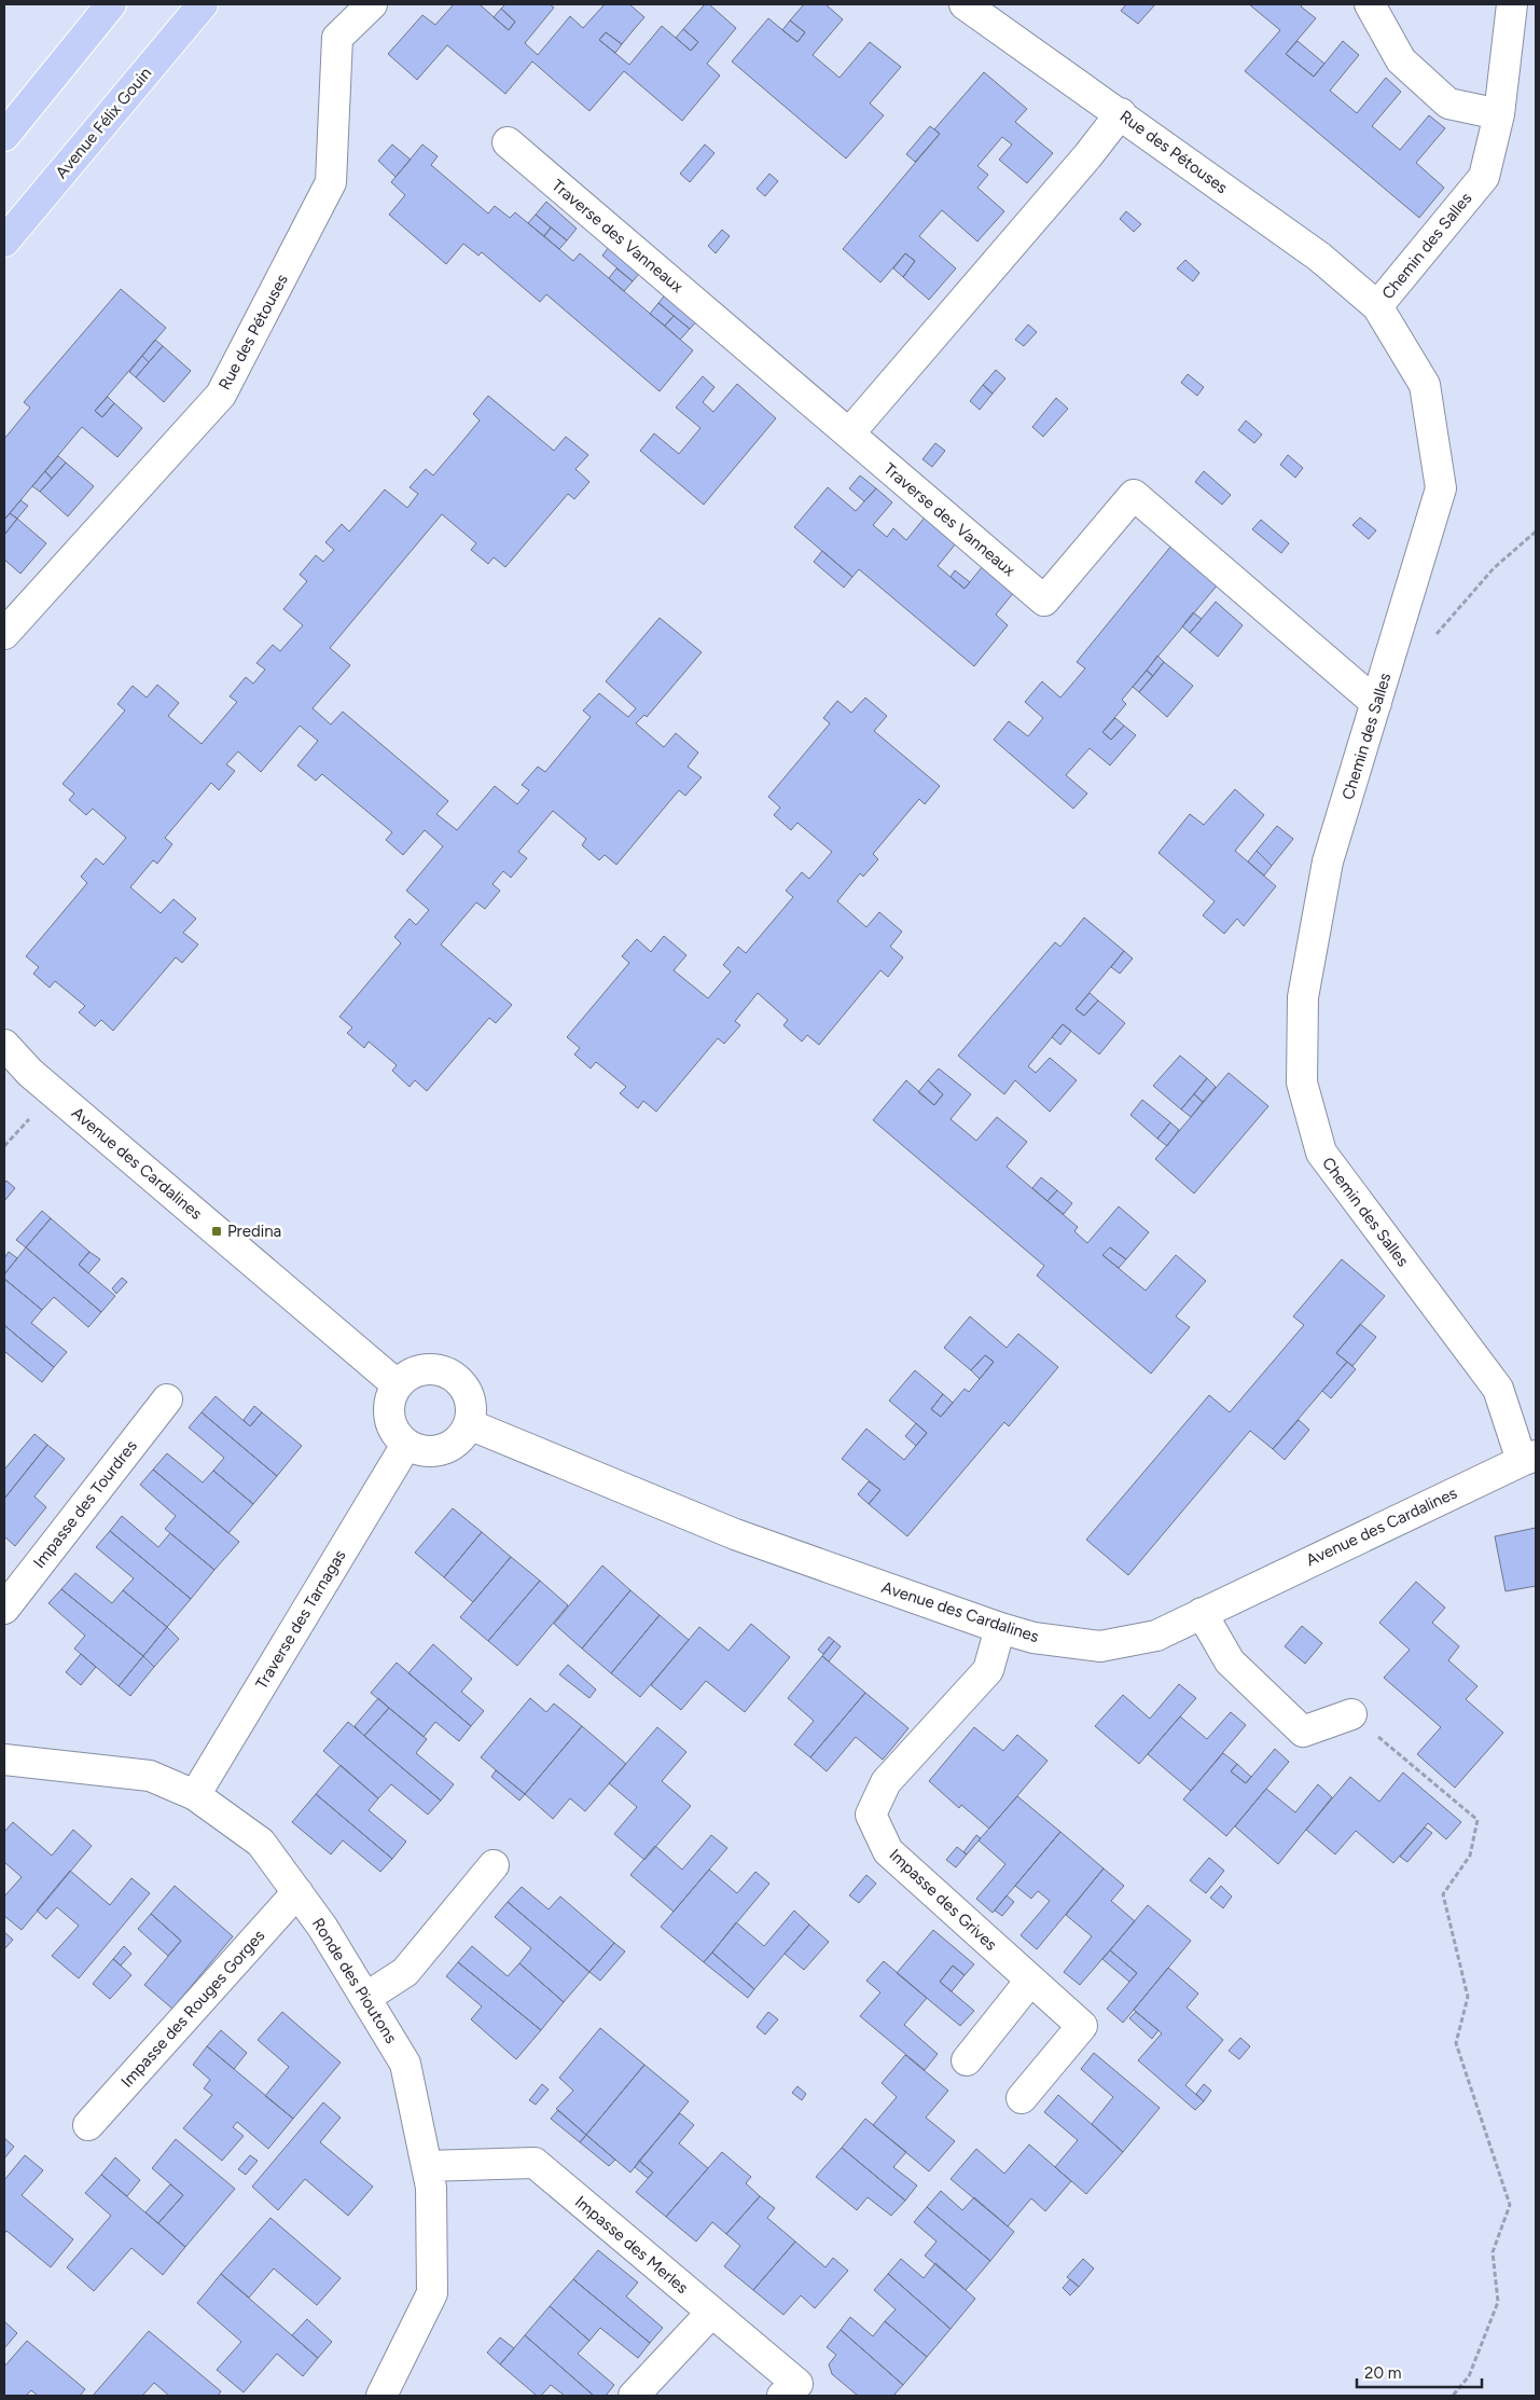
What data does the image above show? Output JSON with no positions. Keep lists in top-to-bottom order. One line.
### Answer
{"streets":{"main road":["Avenue Félix Gouin"],"street":["Rue des Pétouses","Traverse des Vanneaux","Chemin des Salles","Avenue des Cardalines","Impasse des Tourdres","Traverse des Tarnagas","Impasse des Grives","Ronde des Pioutons","Impasse des Rouges Gorges","Impasse des Merles"]},"crossings":[["Rue des Pétouses","Chemin des Salles"],["Traverse des Vanneaux","Chemin des Salles"],["Chemin des Salles","Avenue des Cardalines"],["Avenue des Cardalines","Traverse des Tarnagas"],["Avenue des Cardalines","Impasse des Grives"],["Traverse des Tarnagas","Ronde des Pioutons"],["Ronde des Pioutons","Impasse des Rouges Gorges"],["Ronde des Pioutons","Impasse des Merles"]],"places":{"transit":["Predina"]},"scale_bar":"20 m"}
